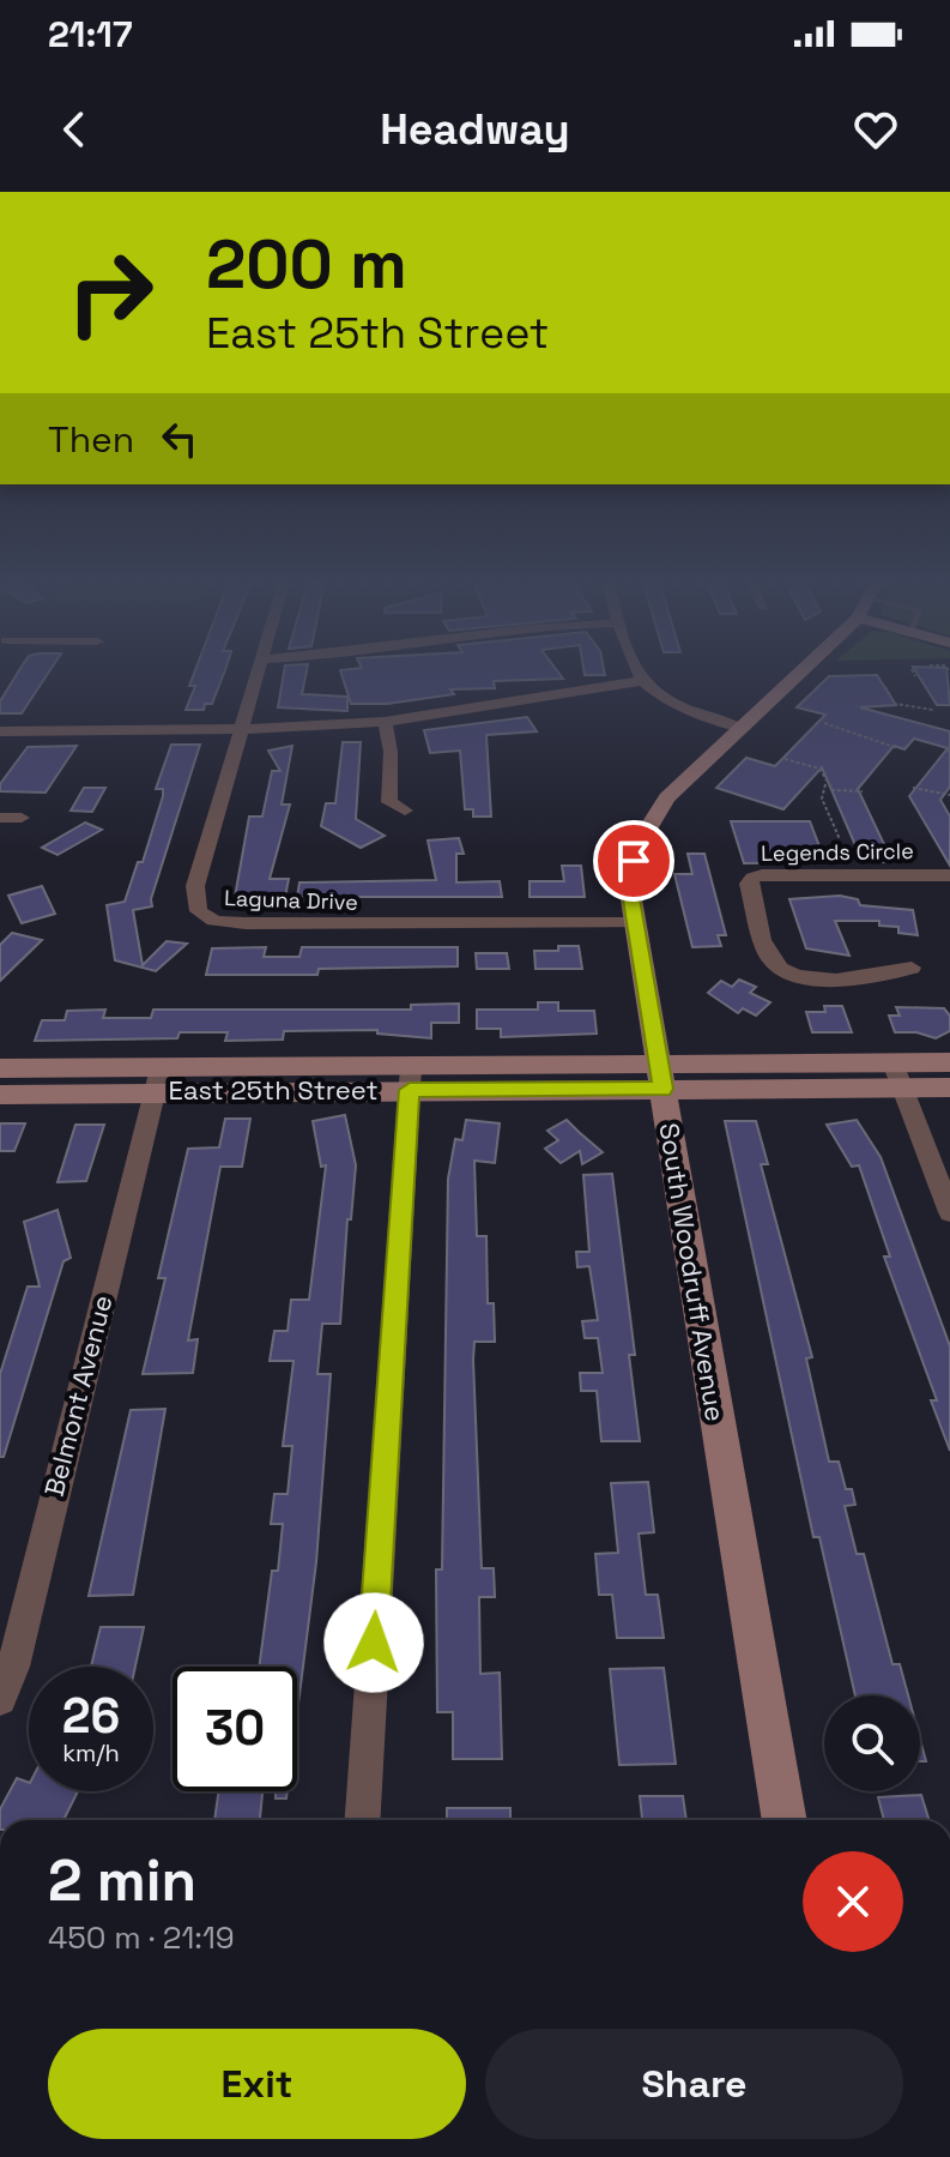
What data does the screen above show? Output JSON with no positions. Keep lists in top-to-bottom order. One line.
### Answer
{"streets":{"main road":["East 25th Street","South Woodruff Avenue"],"street":["Legends Circle","Laguna Drive","Belmont Avenue"]},"crossings":[["Laguna Drive","South Woodruff Avenue"],["East 25th Street","South Woodruff Avenue"],["East 25th Street","Belmont Avenue"]],"page":{"status":"21:17","header":"Headway","turn":["200 m","East 25th Street"],"then":"Then","speed":"26 km/h","limit":"30","heading":["2 min","450 m · 21:19"],"buttons":["Exit","Share"]}}
